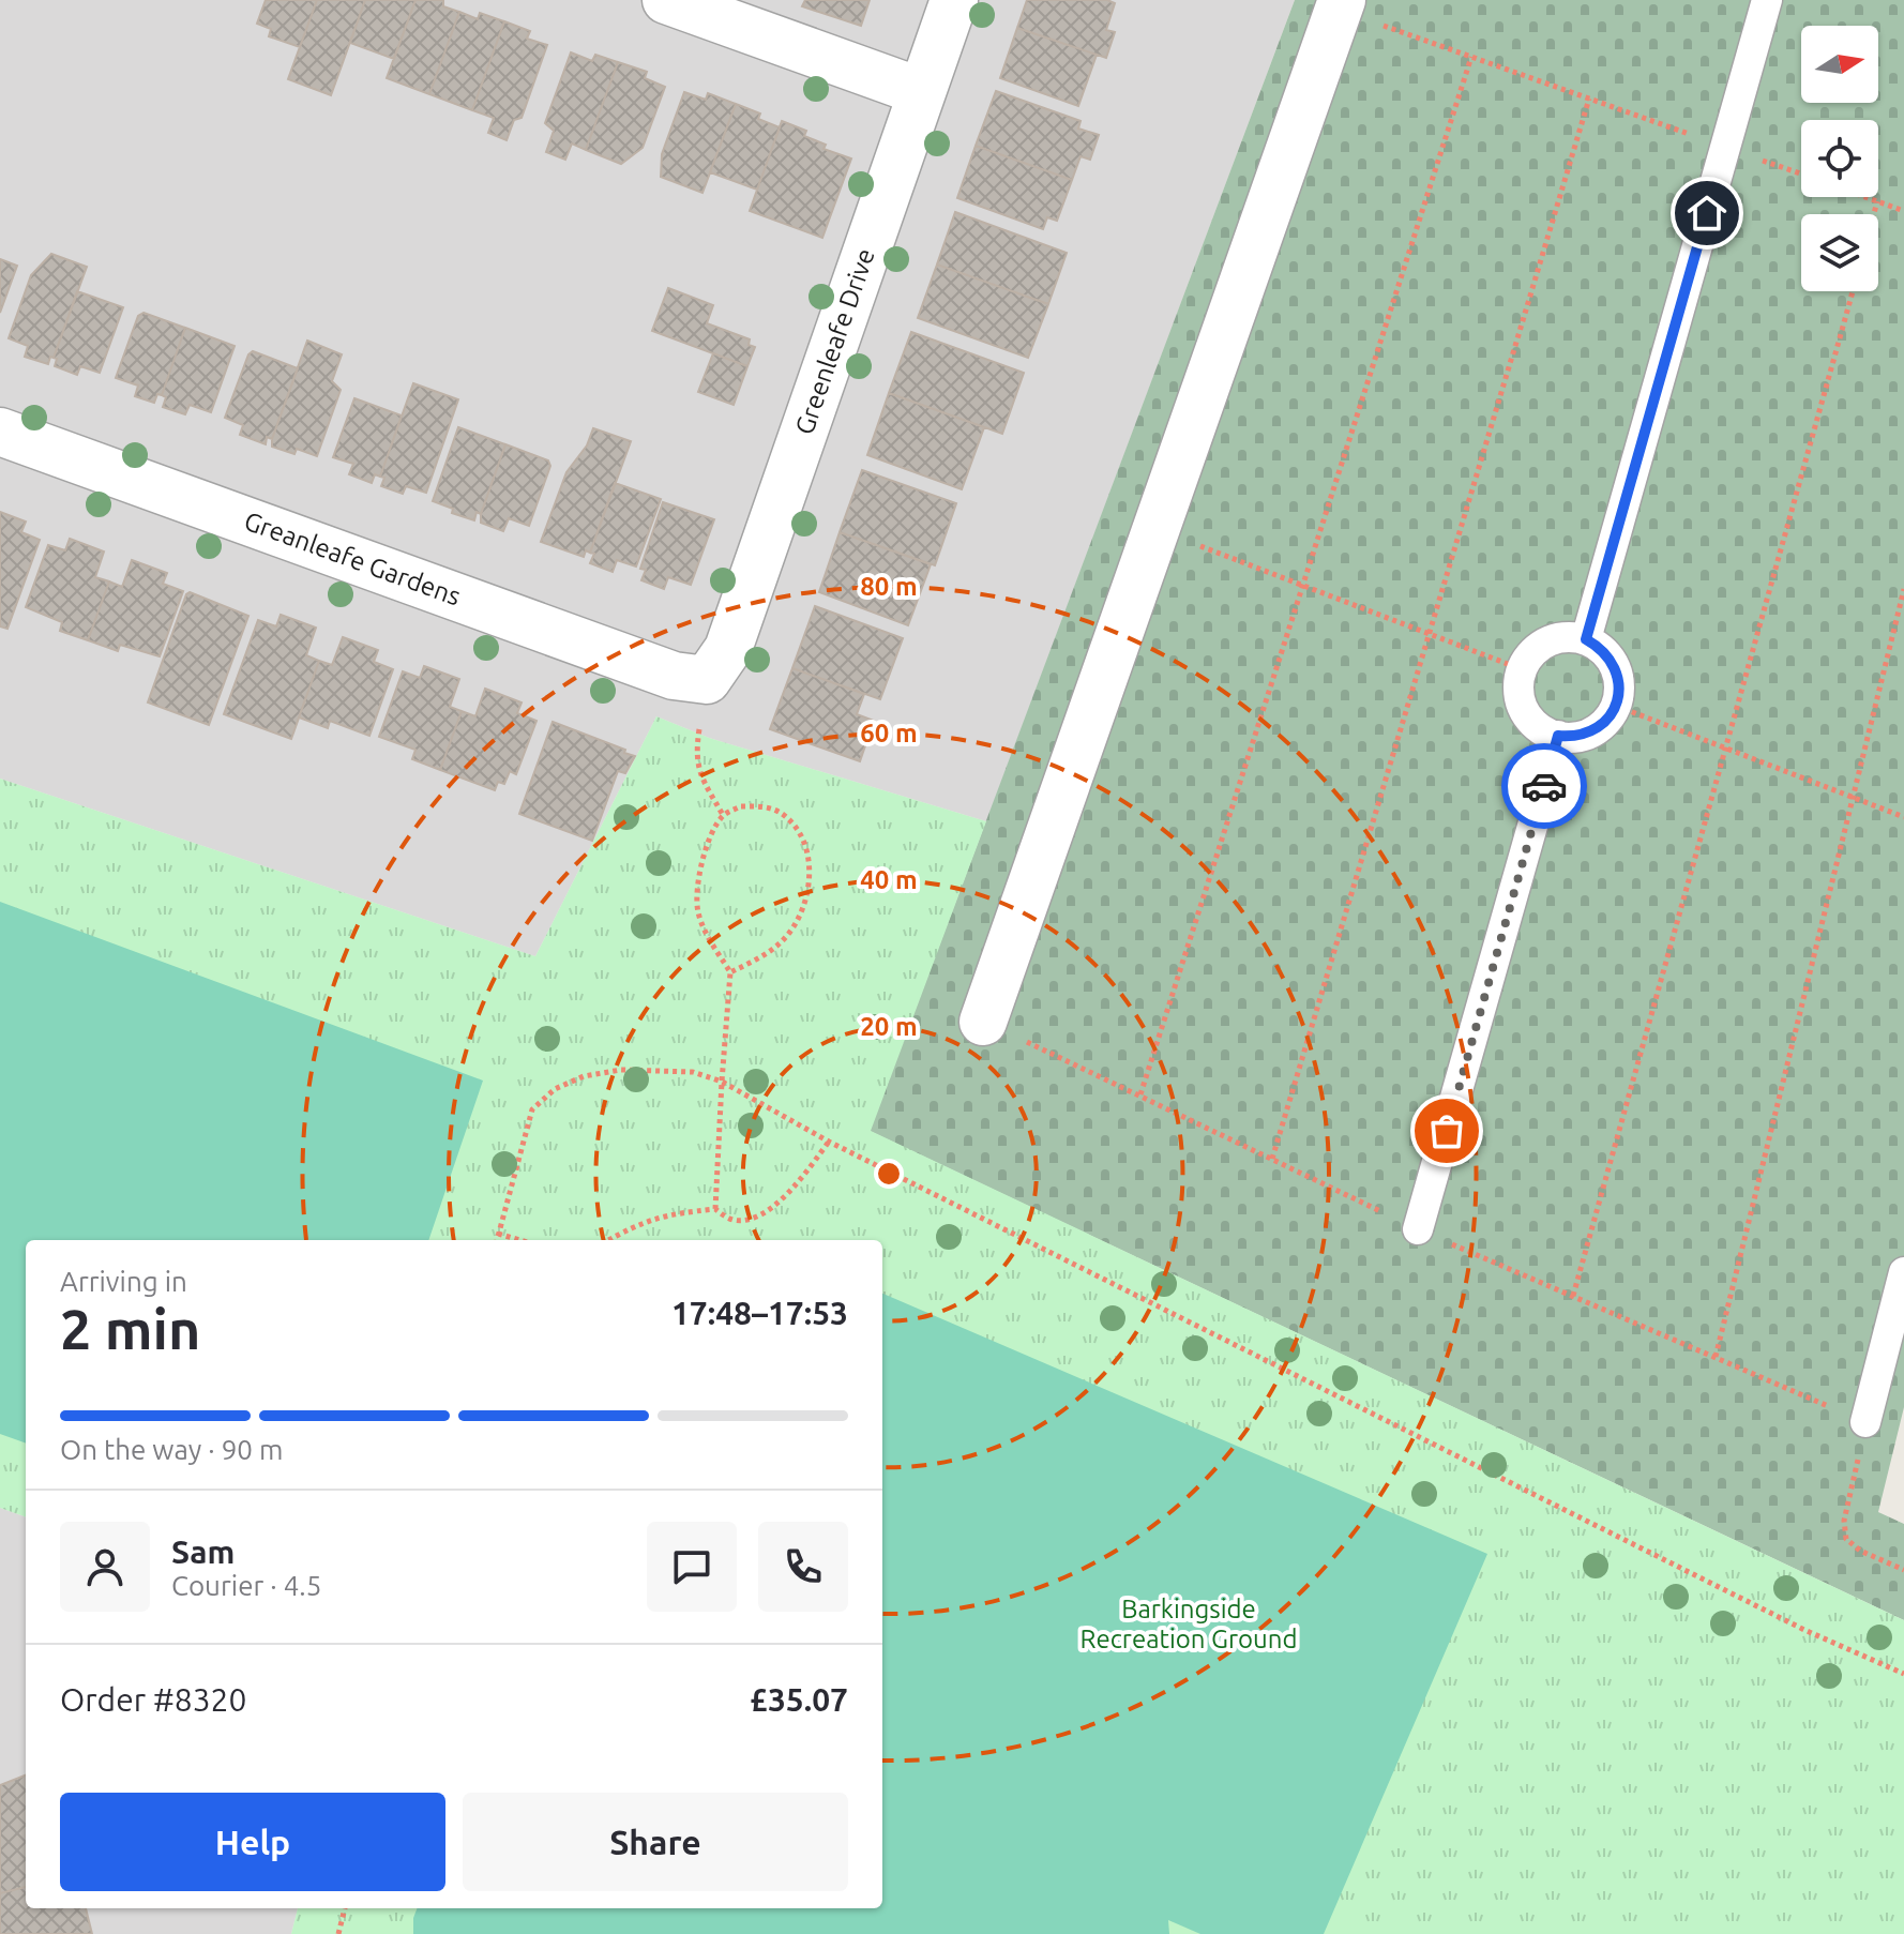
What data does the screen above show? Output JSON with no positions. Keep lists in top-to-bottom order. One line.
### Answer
{"streets":{"street":["Greenleafe Drive","Greanleafe Gardens"]},"crossings":[["Greenleafe Drive","Greanleafe Gardens"]],"parks":["Barkingside Recreation Ground"],"north":"right","page":{"heading":["2 min","Arriving in","17:48–17:53"],"panel":["Sam","Courier · 4.5","Order #8320","£35.07"],"bar":"On the way · 90 m","buttons":["Help","Share"]},"rings":["80 m","60 m","40 m","20 m"]}
